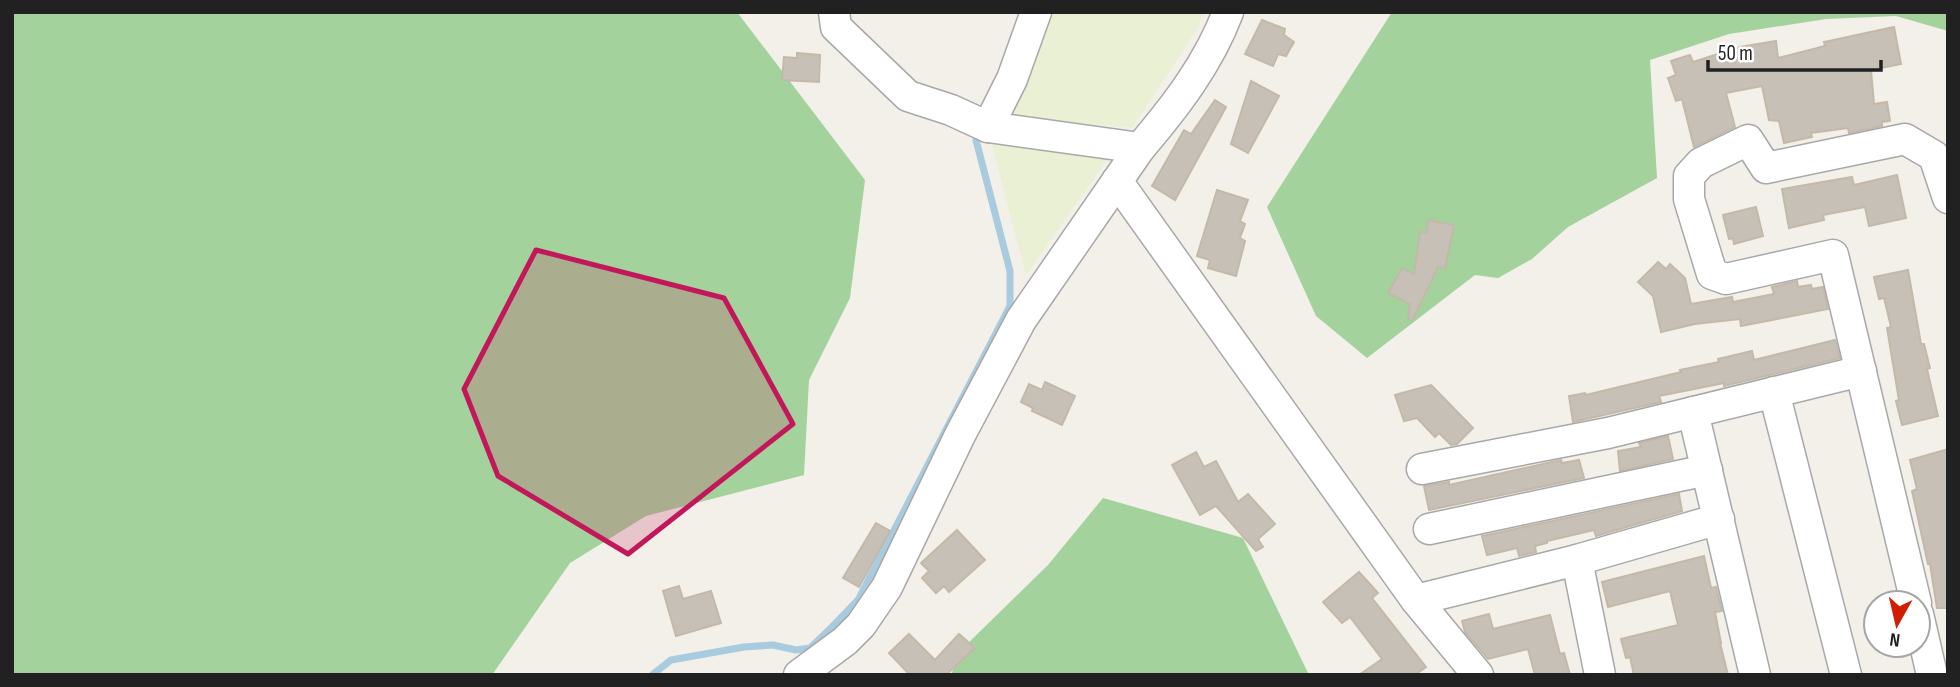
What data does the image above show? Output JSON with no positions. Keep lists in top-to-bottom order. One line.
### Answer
{"scale_bar":"50 m","north":"bottom"}
